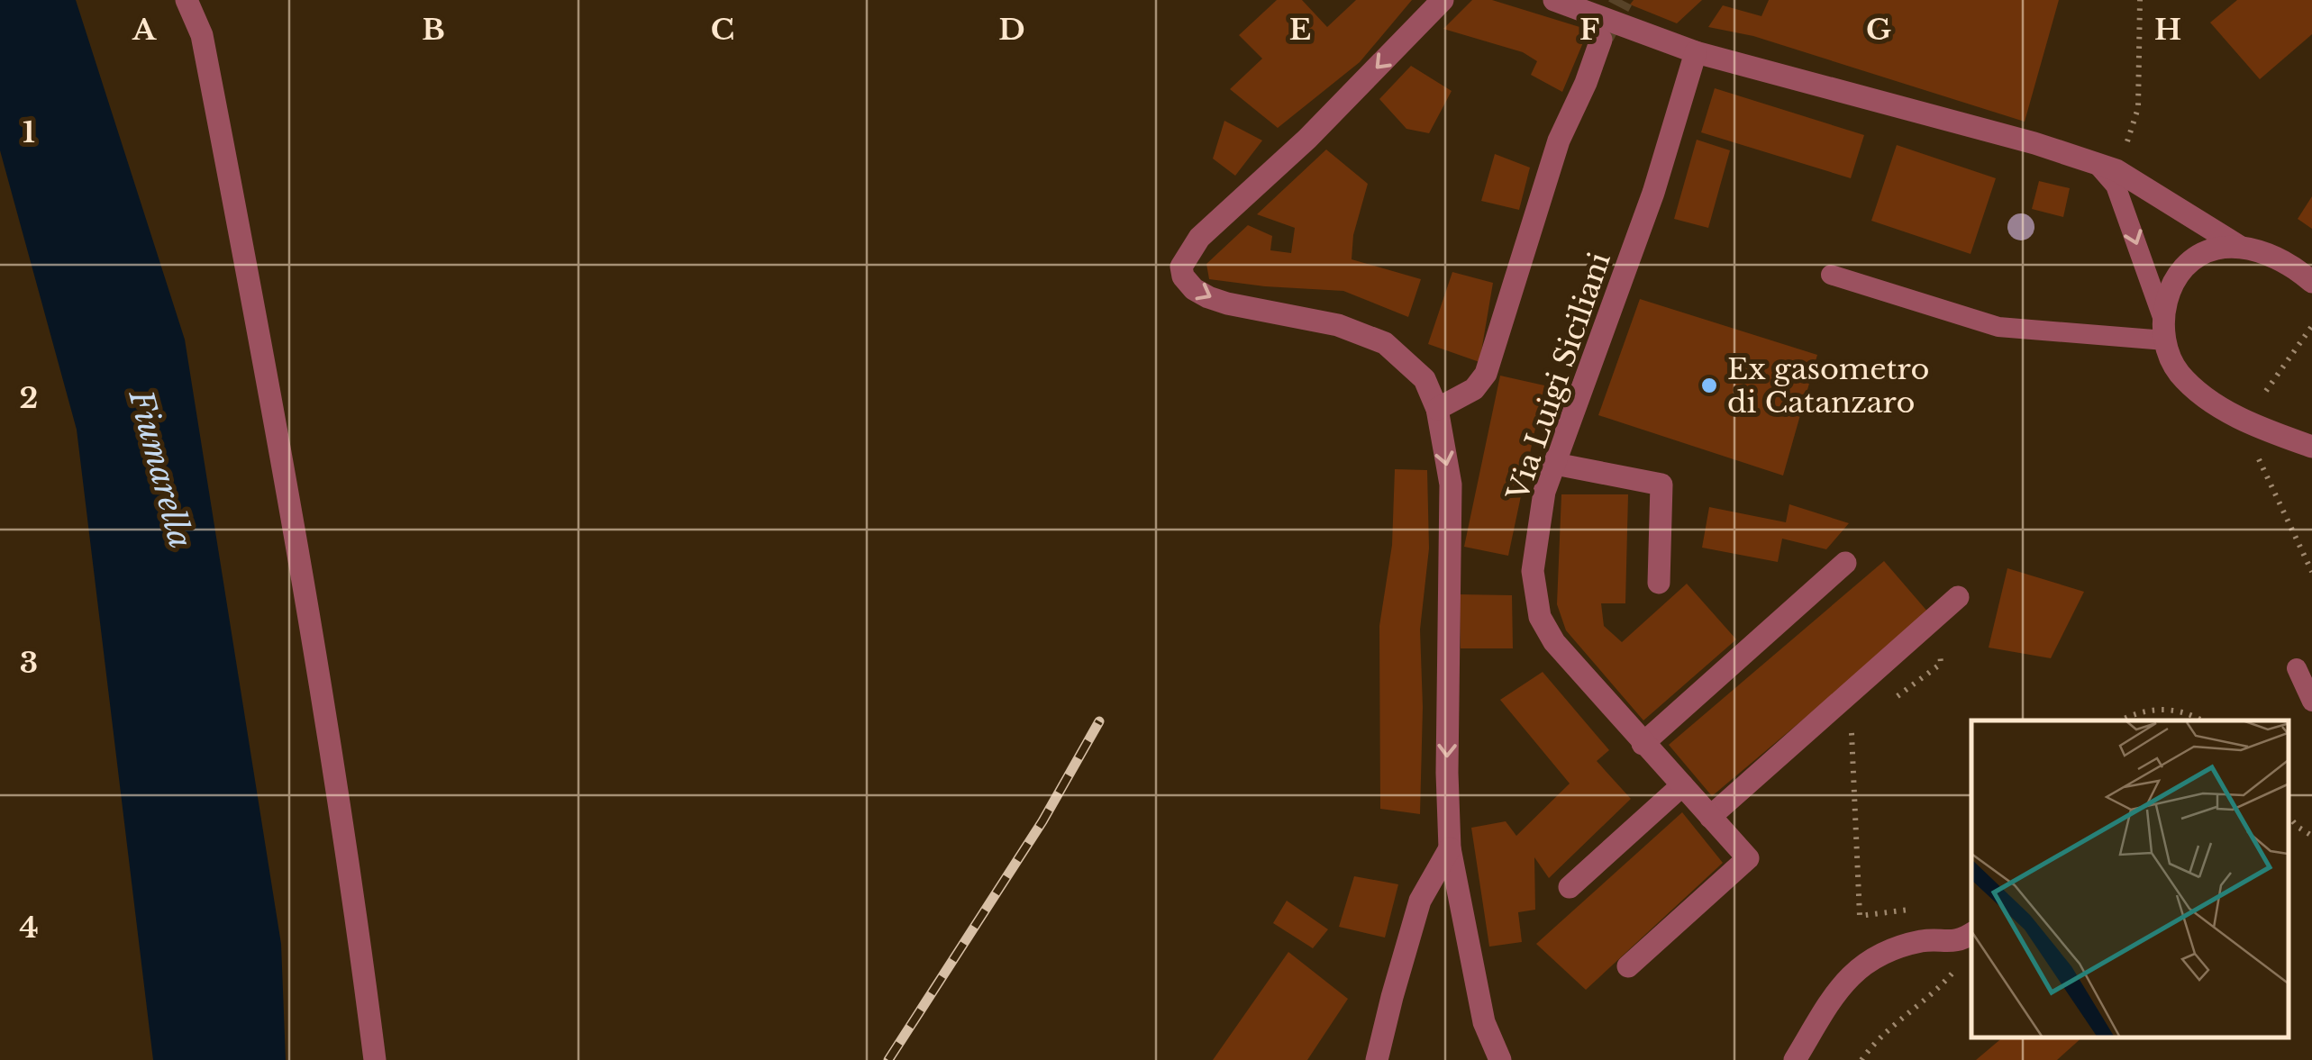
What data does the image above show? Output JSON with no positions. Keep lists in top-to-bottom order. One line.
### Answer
{"streets":{"street":["Via Luigi Siciliani"]},"water":["Fiumarella"],"places":["Ex gasometro di Catanzaro"],"grid":{"columns":["A","B","C","D","E","F","G","H"],"rows":["1","2","3","4"]}}
